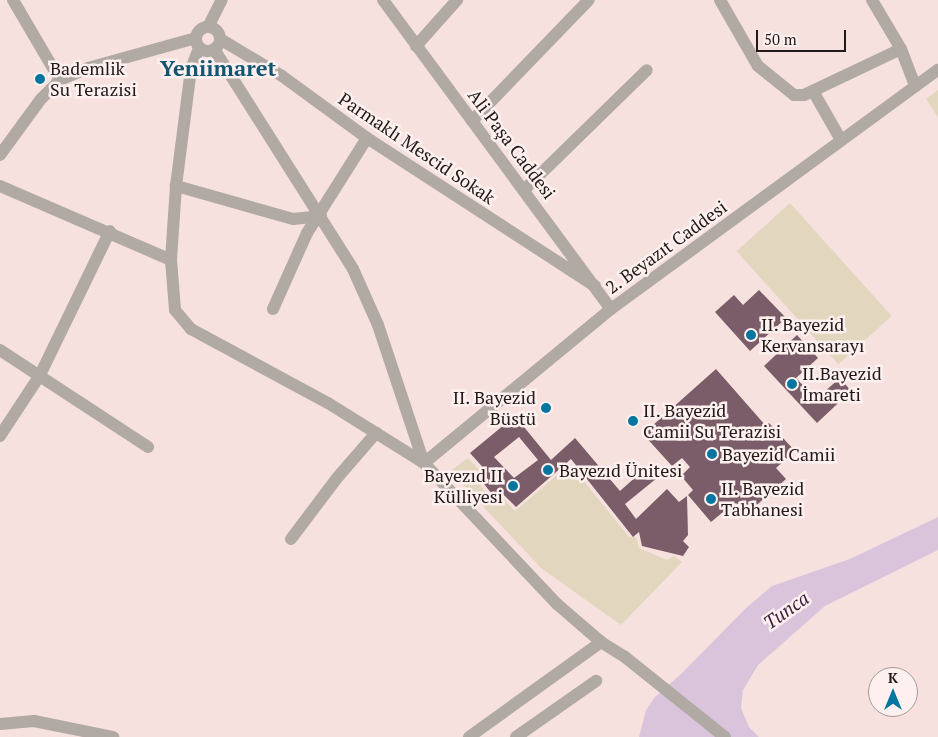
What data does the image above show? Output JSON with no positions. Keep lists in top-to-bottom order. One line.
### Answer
{"streets":{"street":["Ali Paşa Caddesi","Parmaklı Mescid Sokak","2. Beyazıt Caddesi"]},"crossings":[["Ali Paşa Caddesi","Parmaklı Mescid Sokak"],["Ali Paşa Caddesi","2. Beyazıt Caddesi"]],"districts":["Yeniimaret"],"water":["Tunca"],"places":["Bademlik Su Terazisi","II. Bayezid Kervansarayı","II.Bayezid İmareti","II. Bayezid Büstü","II. Bayezid Camii Su Terazisi","Bayezid Camii","Bayezıd Ünitesi","Bayezıd II Külliyesi","II. Bayezid Tabhanesi"],"scale_bar":"50 m","north":"top"}
